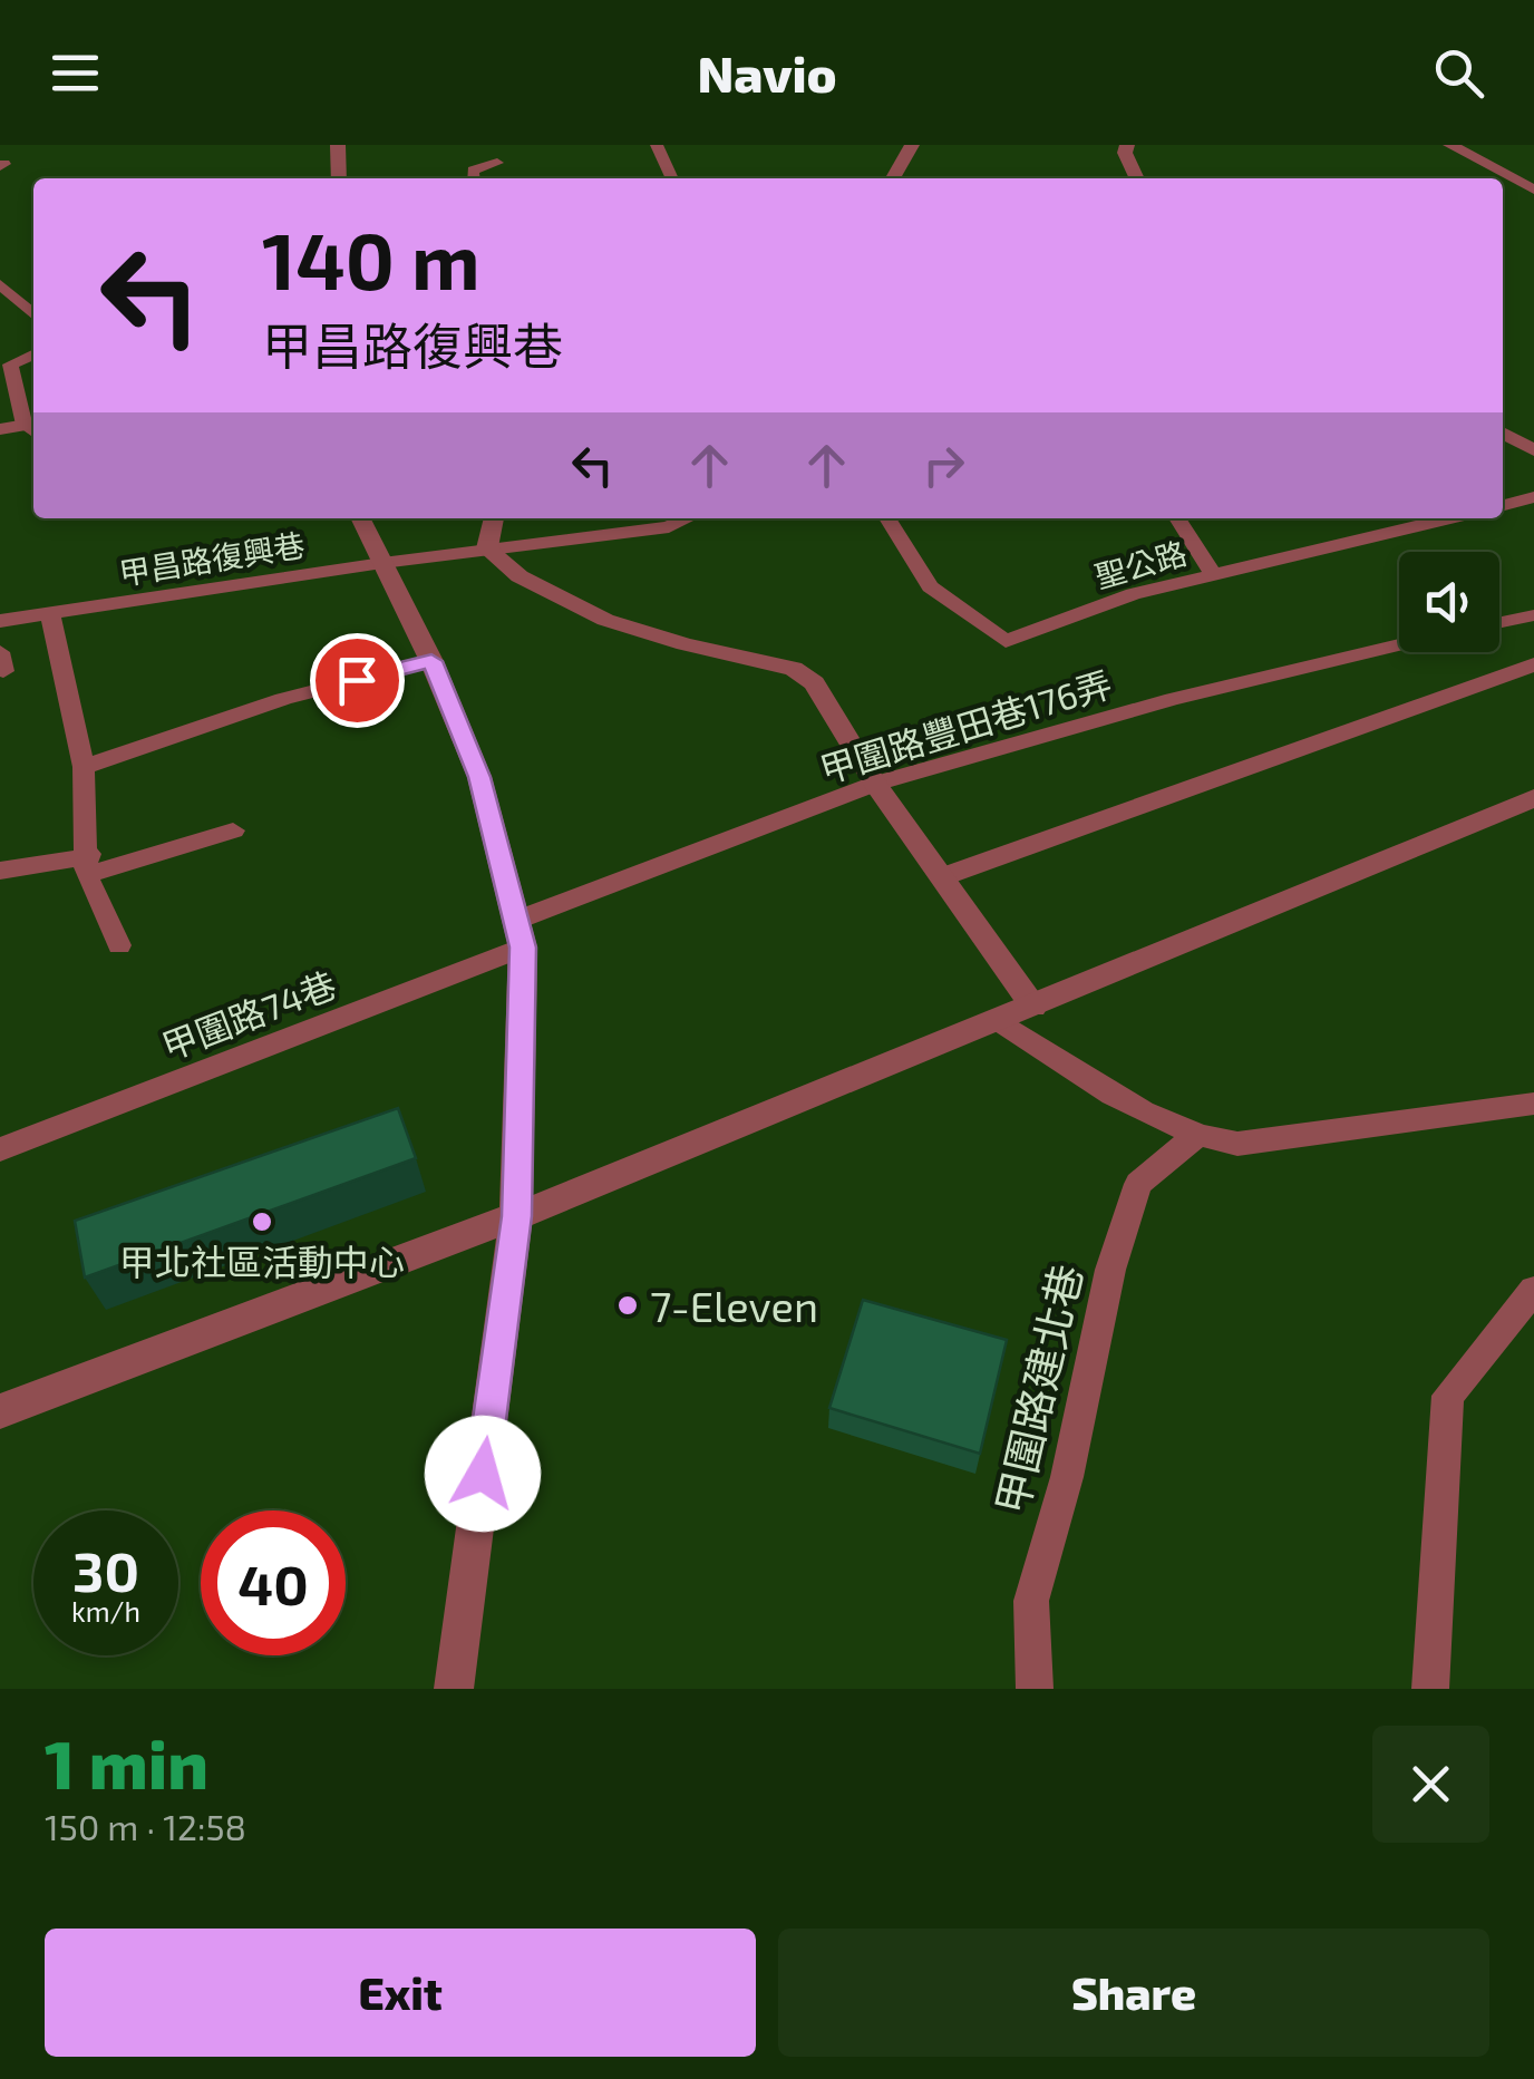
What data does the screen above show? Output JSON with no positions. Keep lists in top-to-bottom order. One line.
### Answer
{"streets":{"lane":["甲昌路復興巷","聖公路","甲圍路豐田巷176弄","甲圍路74巷","甲圍路建北巷"]},"crossings":[["甲圍路豐田巷176弄","甲圍路74巷"]],"places":["甲北社區活動中心","7-Eleven"],"page":{"header":"Navio","turn":["140 m","甲昌路復興巷"],"speed":"30 km/h","limit":"40","heading":["1 min","150 m · 12:58"],"buttons":["Exit","Share"]}}
